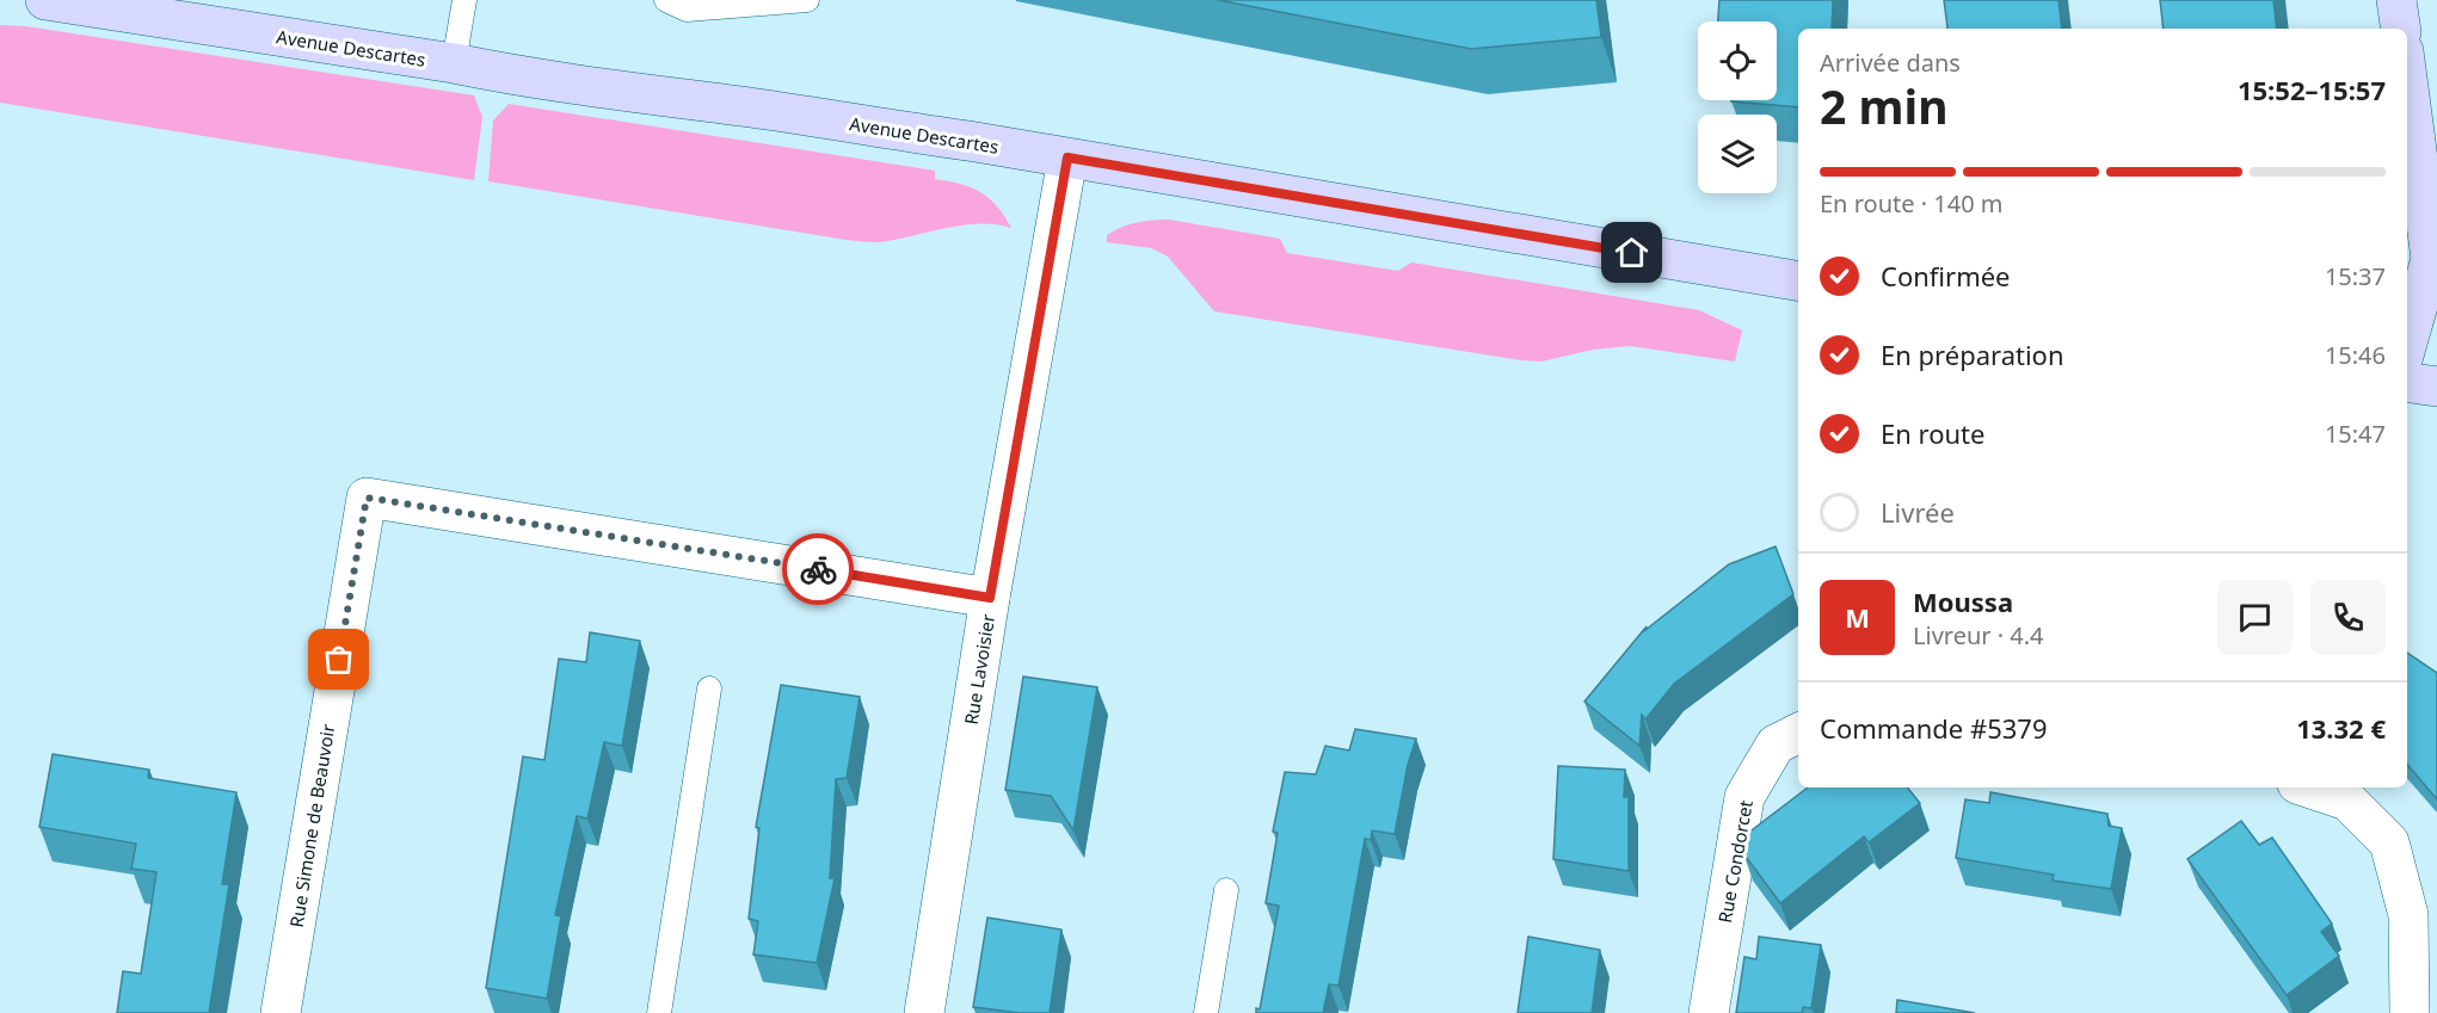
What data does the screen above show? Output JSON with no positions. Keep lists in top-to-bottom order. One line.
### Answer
{"streets":{"main road":["Avenue Descartes"],"street":["Rue Lavoisier","Rue Simone de Beauvoir","Rue Condorcet"]},"crossings":[["Avenue Descartes","Rue Lavoisier"],["Rue Lavoisier","Rue Simone de Beauvoir"]],"page":{"heading":["2 min","Arrivée dans","15:52–15:57"],"panel":["Moussa","Livreur · 4.4","Commande #5379","13.32 €"],"bar":"En route · 140 m","list":[["Confirmée","15:37"],["En préparation","15:46"],["En route","15:47"],"Livrée"],"round":"M"}}
